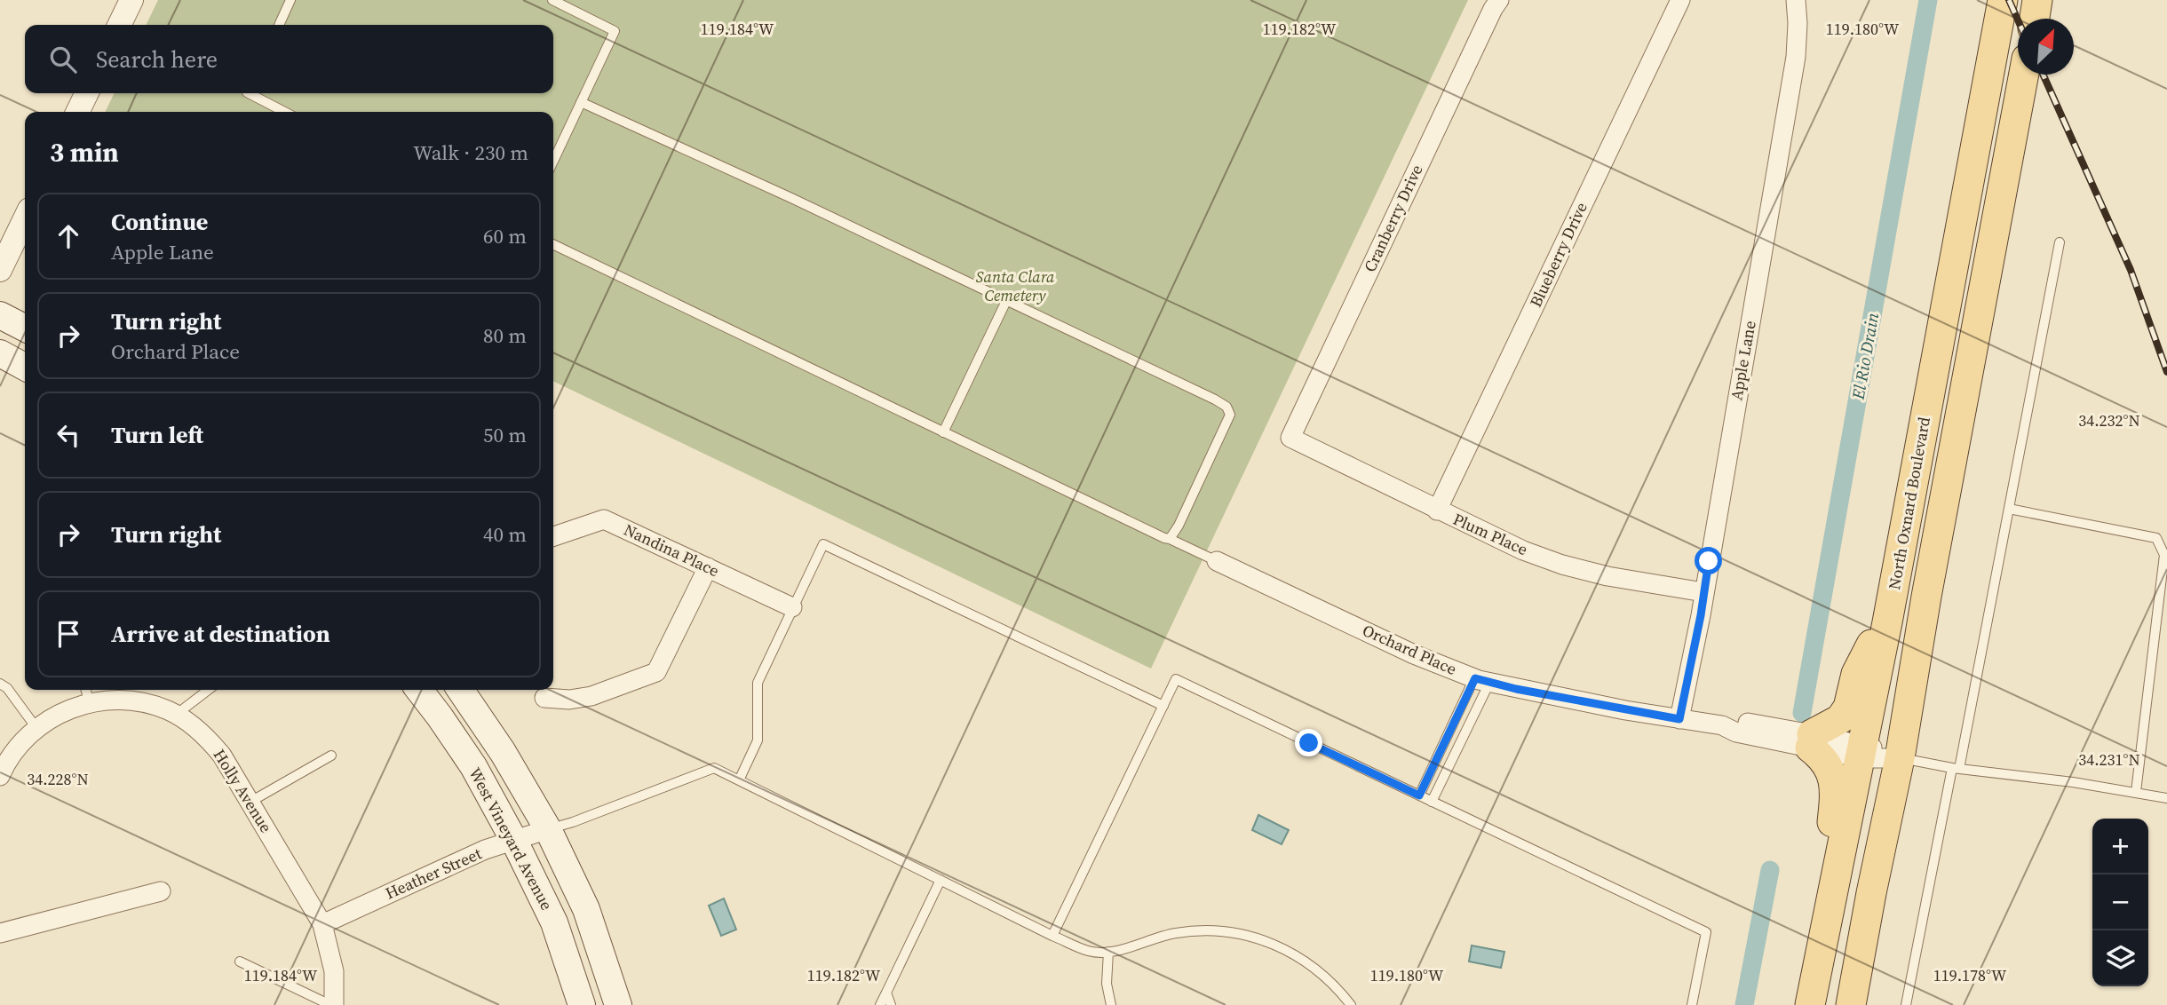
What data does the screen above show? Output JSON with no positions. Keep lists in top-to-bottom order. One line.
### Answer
{"streets":{"main road":["North Oxnard Boulevard","West Vineyard Avenue"],"street":["Cranberry Drive","Blueberry Drive","Apple Lane","Plum Place","Nandina Place","Orchard Place","Holly Avenue","Heather Street"]},"crossings":[["Cranberry Drive","Plum Place"],["Blueberry Drive","Plum Place"],["Apple Lane","Plum Place"],["Apple Lane","Orchard Place"],["North Oxnard Boulevard","Orchard Place"],["Holly Avenue","Heather Street"],["West Vineyard Avenue","Heather Street"]],"water":["El Rio Drain"],"parks":["Santa Clara Cemetery"],"north":"top right","page":{"search":"Search here","heading":["3 min","Walk · 230 m"],"list":[["Continue","Apple Lane","60 m"],["Turn right","Orchard Place","80 m"],["Turn left","50 m"],["Turn right","40 m"],"Arrive at destination"],"map_buttons":["+","−"]},"coordinates":["119.184°W","119.182°W","119.180°W","34.232°N","34.231°N","34.228°N","119.178°W"]}
